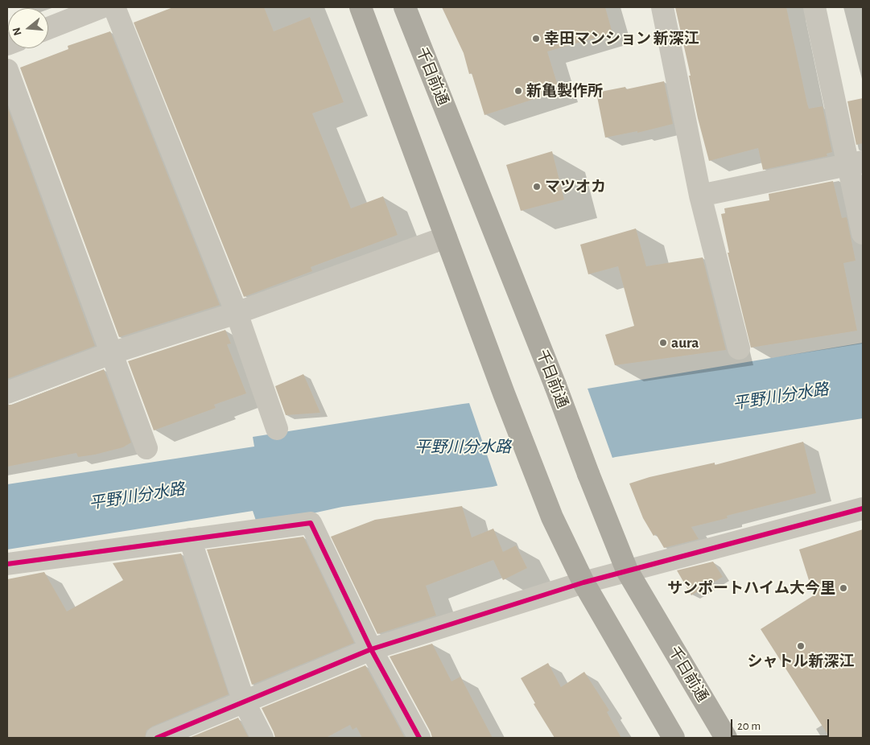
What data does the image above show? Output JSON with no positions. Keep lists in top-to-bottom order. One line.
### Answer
{"streets":{"highway":["千日前通"]},"water":["平野川分水路"],"places":["幸田マンション 新深江","新亀製作所","マツオカ","aura","サンポートハイム大今里","シャトル新深江"],"scale_bar":"20 m","north":"left"}
